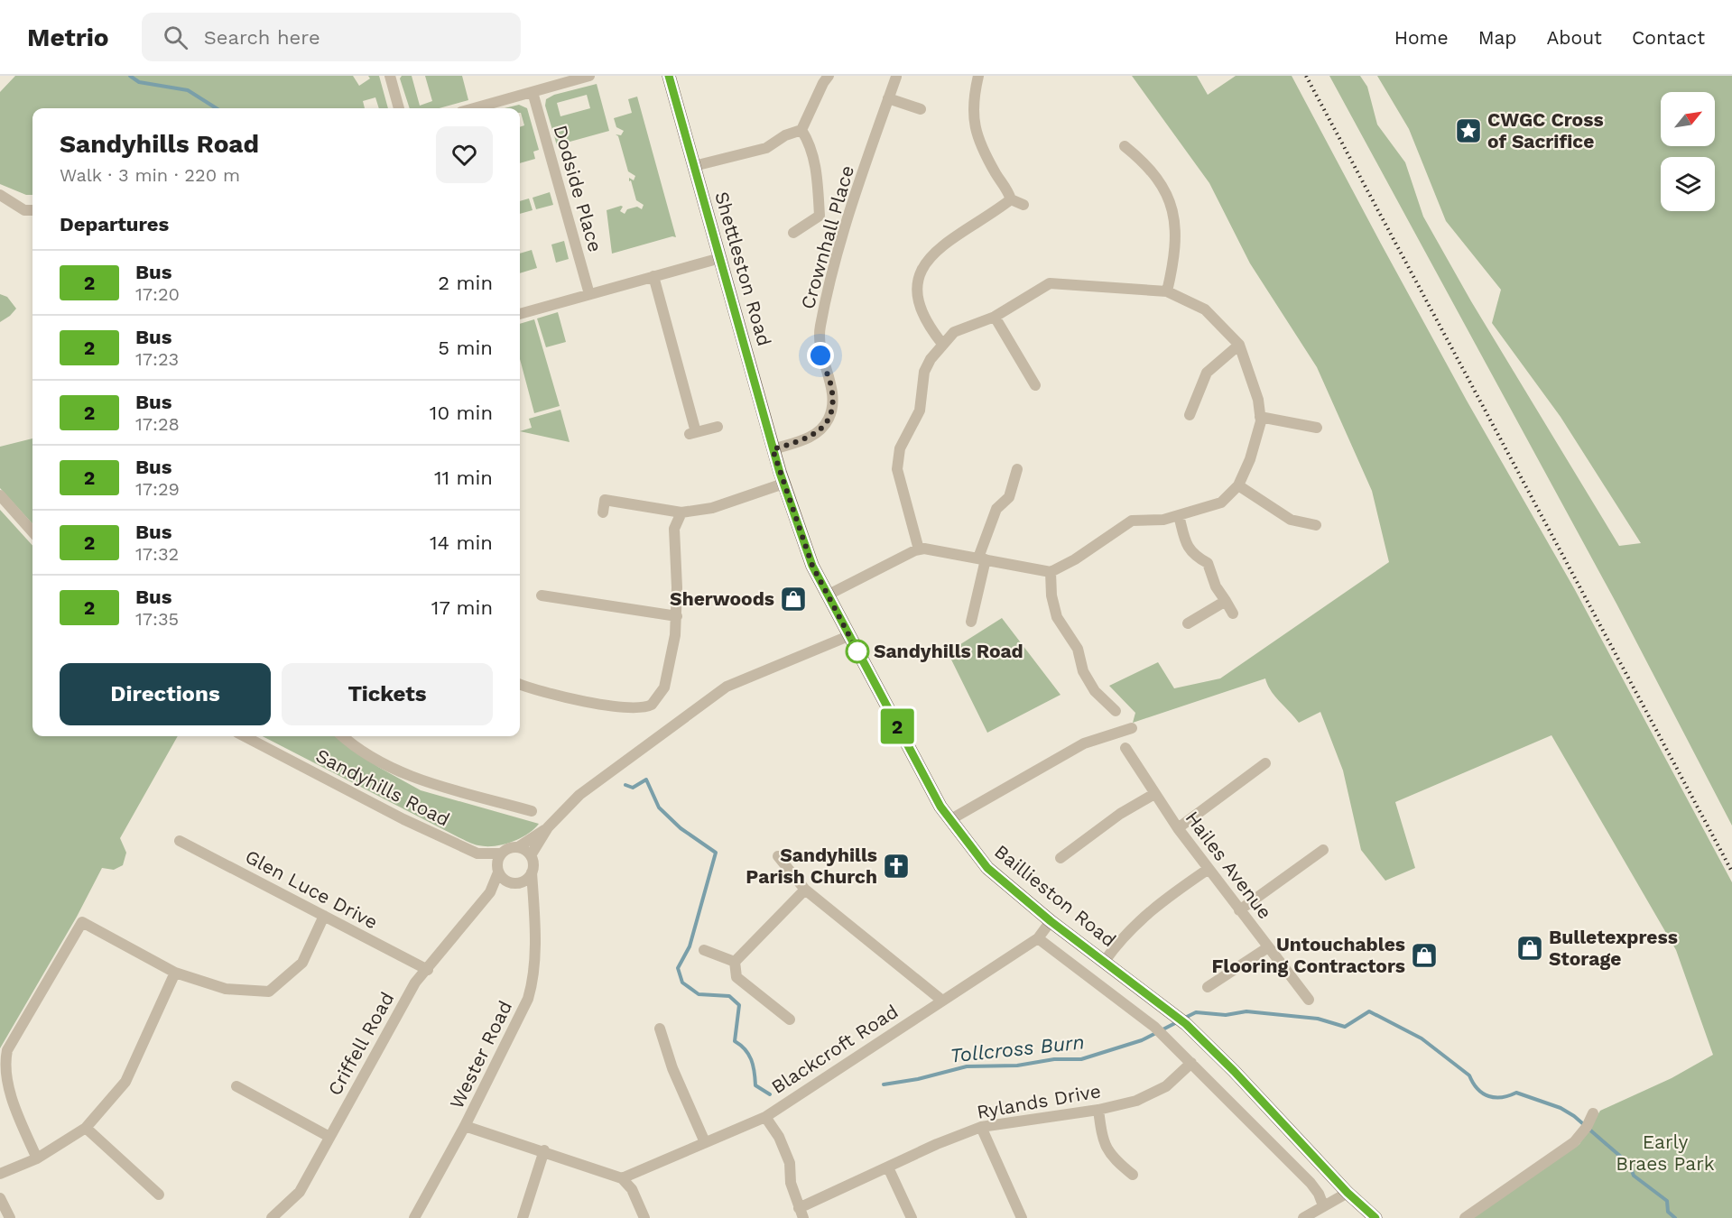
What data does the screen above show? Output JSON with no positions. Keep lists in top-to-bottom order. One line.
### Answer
{"streets":{"main road":["Shettleston Road","Baillieston Road"],"street":["Dodside Place","Crownhall Place","Sandyhills Road","Hailes Avenue","Glen Luce Drive","Criffell Road","Blackcroft Road","Wester Road","Rylands Drive"]},"crossings":[["Crownhall Place","Shettleston Road"],["Shettleston Road","Baillieston Road"],["Sandyhills Road","Criffell Road"],["Sandyhills Road","Wester Road"],["Glen Luce Drive","Criffell Road"],["Baillieston Road","Blackcroft Road"],["Criffell Road","Wester Road"]],"water":["Tollcross Burn"],"parks":["Early Braes Park"],"places":{"place":["CWGC Cross of Sacrifice"],"shop":["Sherwoods","Bulletexpress Storage","Untouchables Flooring Contractors"],"other":["Sandyhills Road"],"church":["Sandyhills Parish Church"]},"lines":["bus line 2"],"north":"top right","page":{"header":"Metrio","search":"Search here","nav":["Home","Map","About","Contact"],"on_map":"2","heading":[["Sandyhills Road","Walk · 3 min · 220 m"],"Departures"],"list":[{"mark":"2","name":"Bus","note":"17:20","value":"2 min"},{"mark":"2","name":"Bus","note":"17:23","value":"5 min"},{"mark":"2","name":"Bus","note":"17:28","value":"10 min"},{"mark":"2","name":"Bus","note":"17:29","value":"11 min"},{"mark":"2","name":"Bus","note":"17:32","value":"14 min"},{"mark":"2","name":"Bus","note":"17:35","value":"17 min"}],"buttons":["Directions","Tickets"]}}
